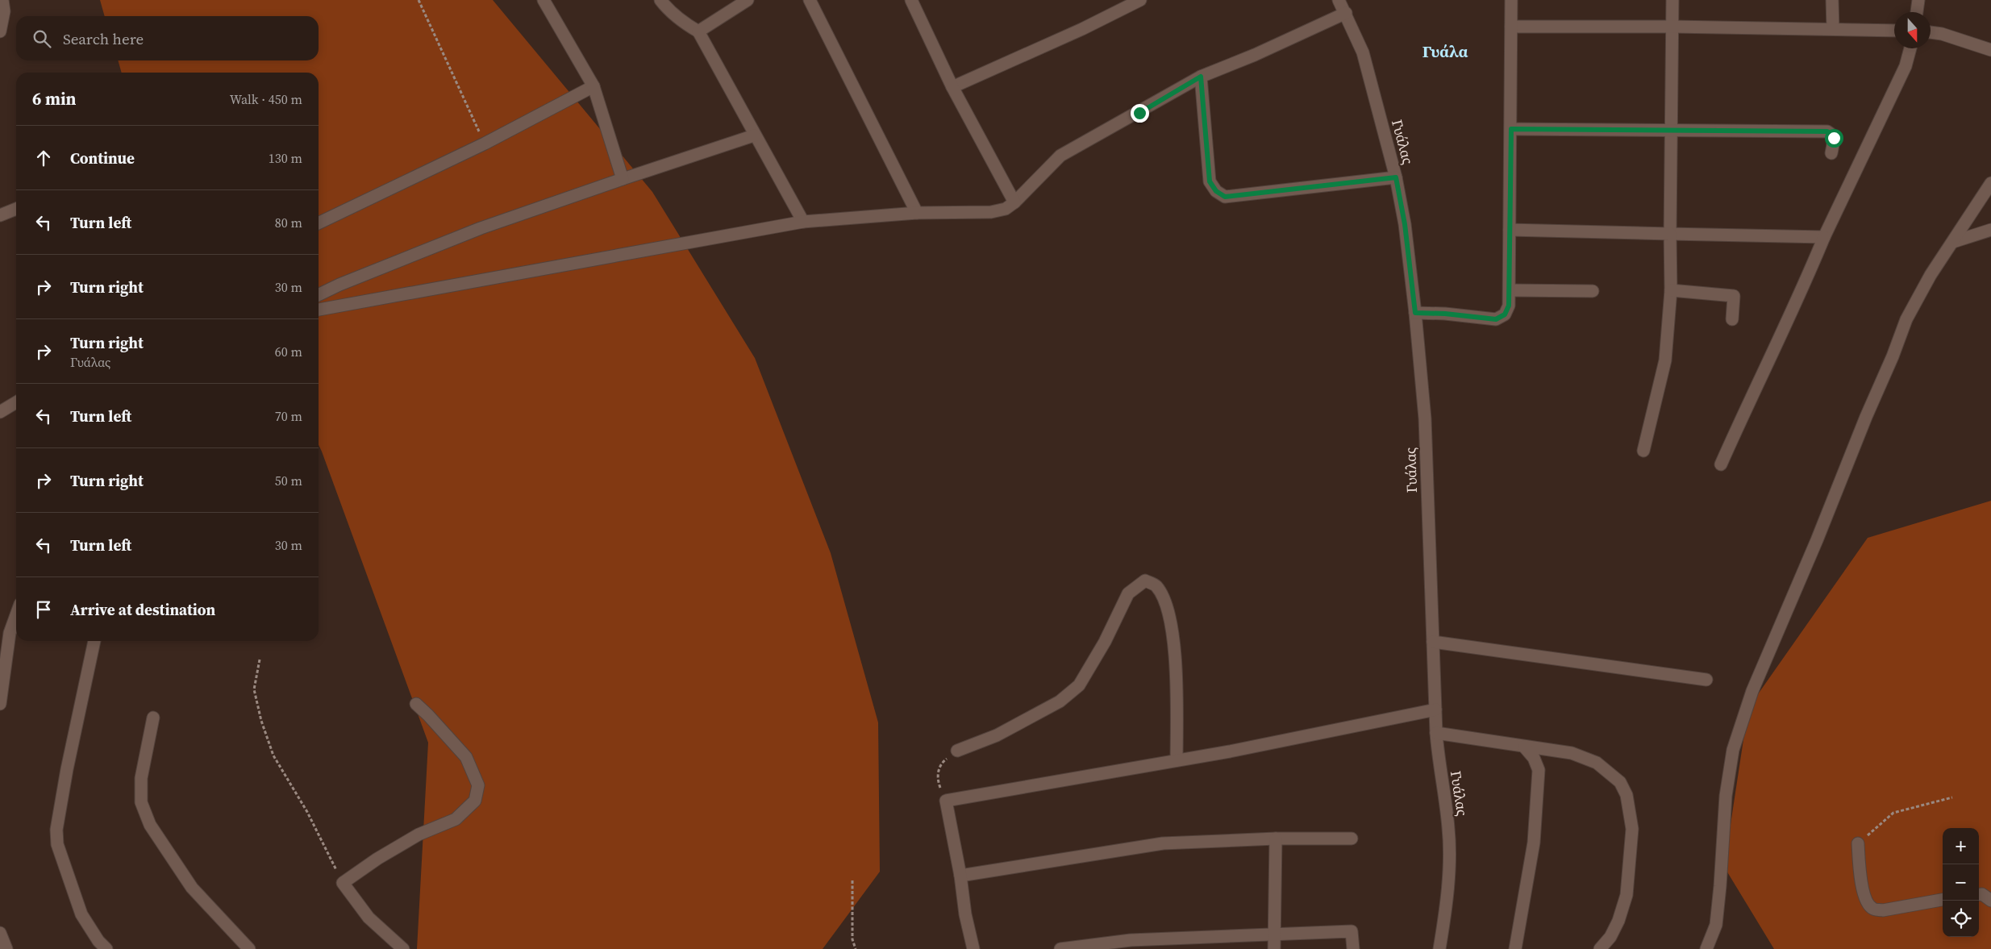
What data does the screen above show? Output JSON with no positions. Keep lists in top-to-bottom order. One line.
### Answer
{"streets":{"street":["Γυάλας"]},"districts":["Γυάλα"],"north":"bottom","page":{"search":"Search here","heading":["6 min","Walk · 450 m"],"list":[["Continue","130 m"],["Turn left","80 m"],["Turn right","30 m"],["Turn right","Γυάλας","60 m"],["Turn left","70 m"],["Turn right","50 m"],["Turn left","30 m"],"Arrive at destination"],"map_buttons":["+","−"]}}
